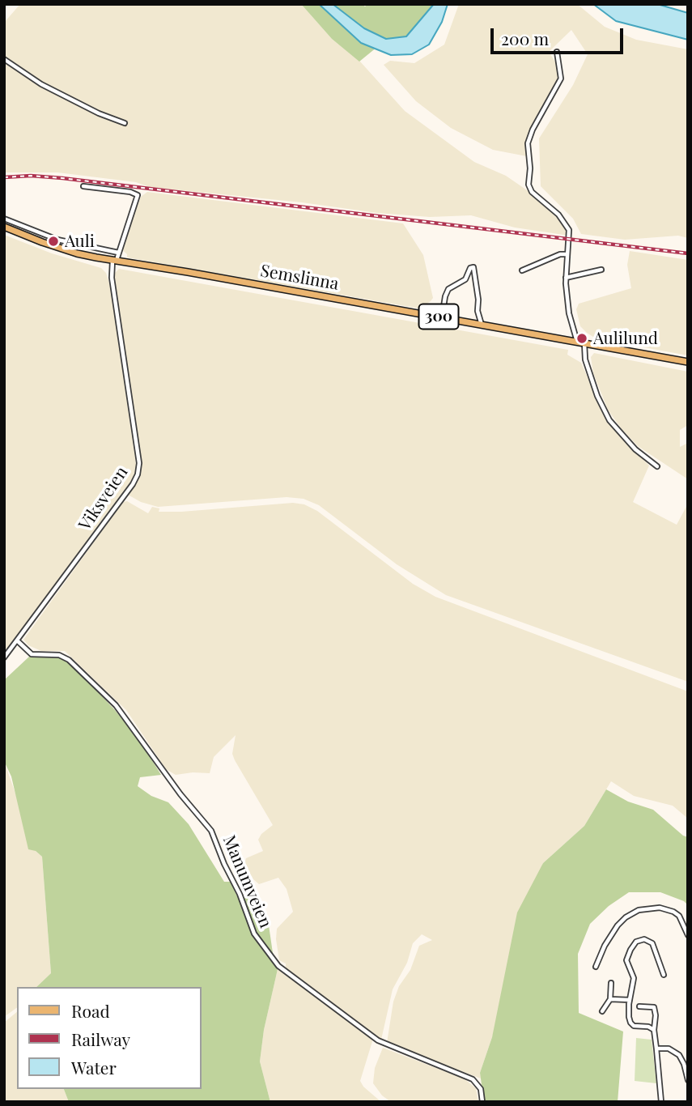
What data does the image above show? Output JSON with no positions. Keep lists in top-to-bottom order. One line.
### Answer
{"streets":{"main road":["Semslinna","300"],"street":["Viksveien","Manumveien"]},"crossings":[["Semslinna","Viksveien"],["Viksveien","Manumveien"]],"places":["Auli","Aulilund"],"legend":["Road","Railway","Water"],"scale_bar":"200 m"}
